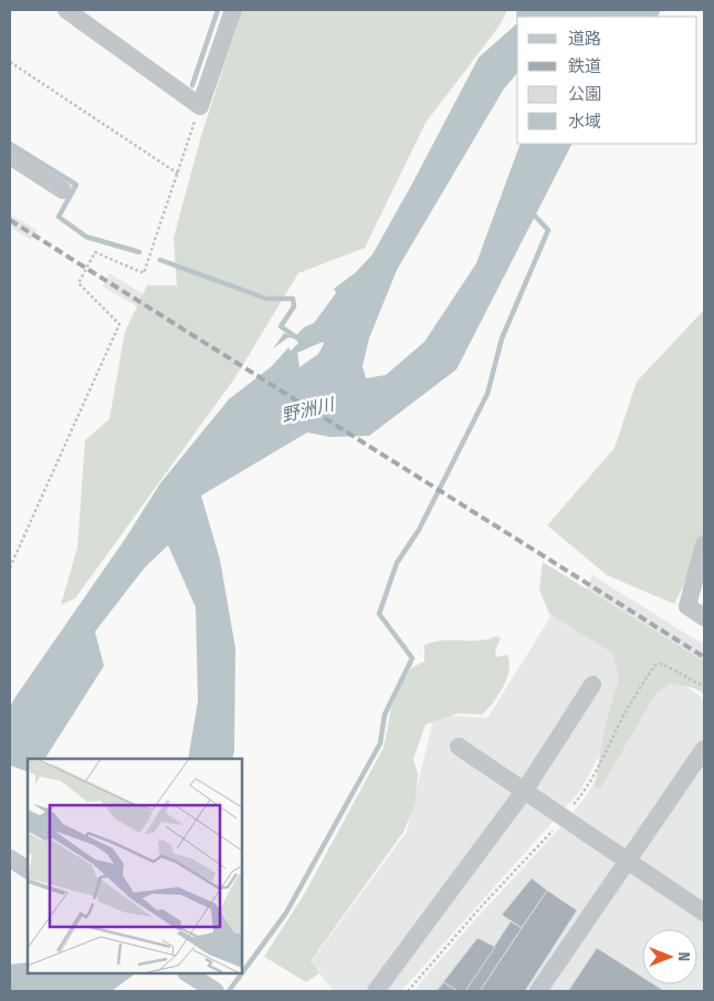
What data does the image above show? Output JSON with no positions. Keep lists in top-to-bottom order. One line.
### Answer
{"water":["野洲川"],"legend":["道路","鉄道","公園","水域"],"north":"right"}
